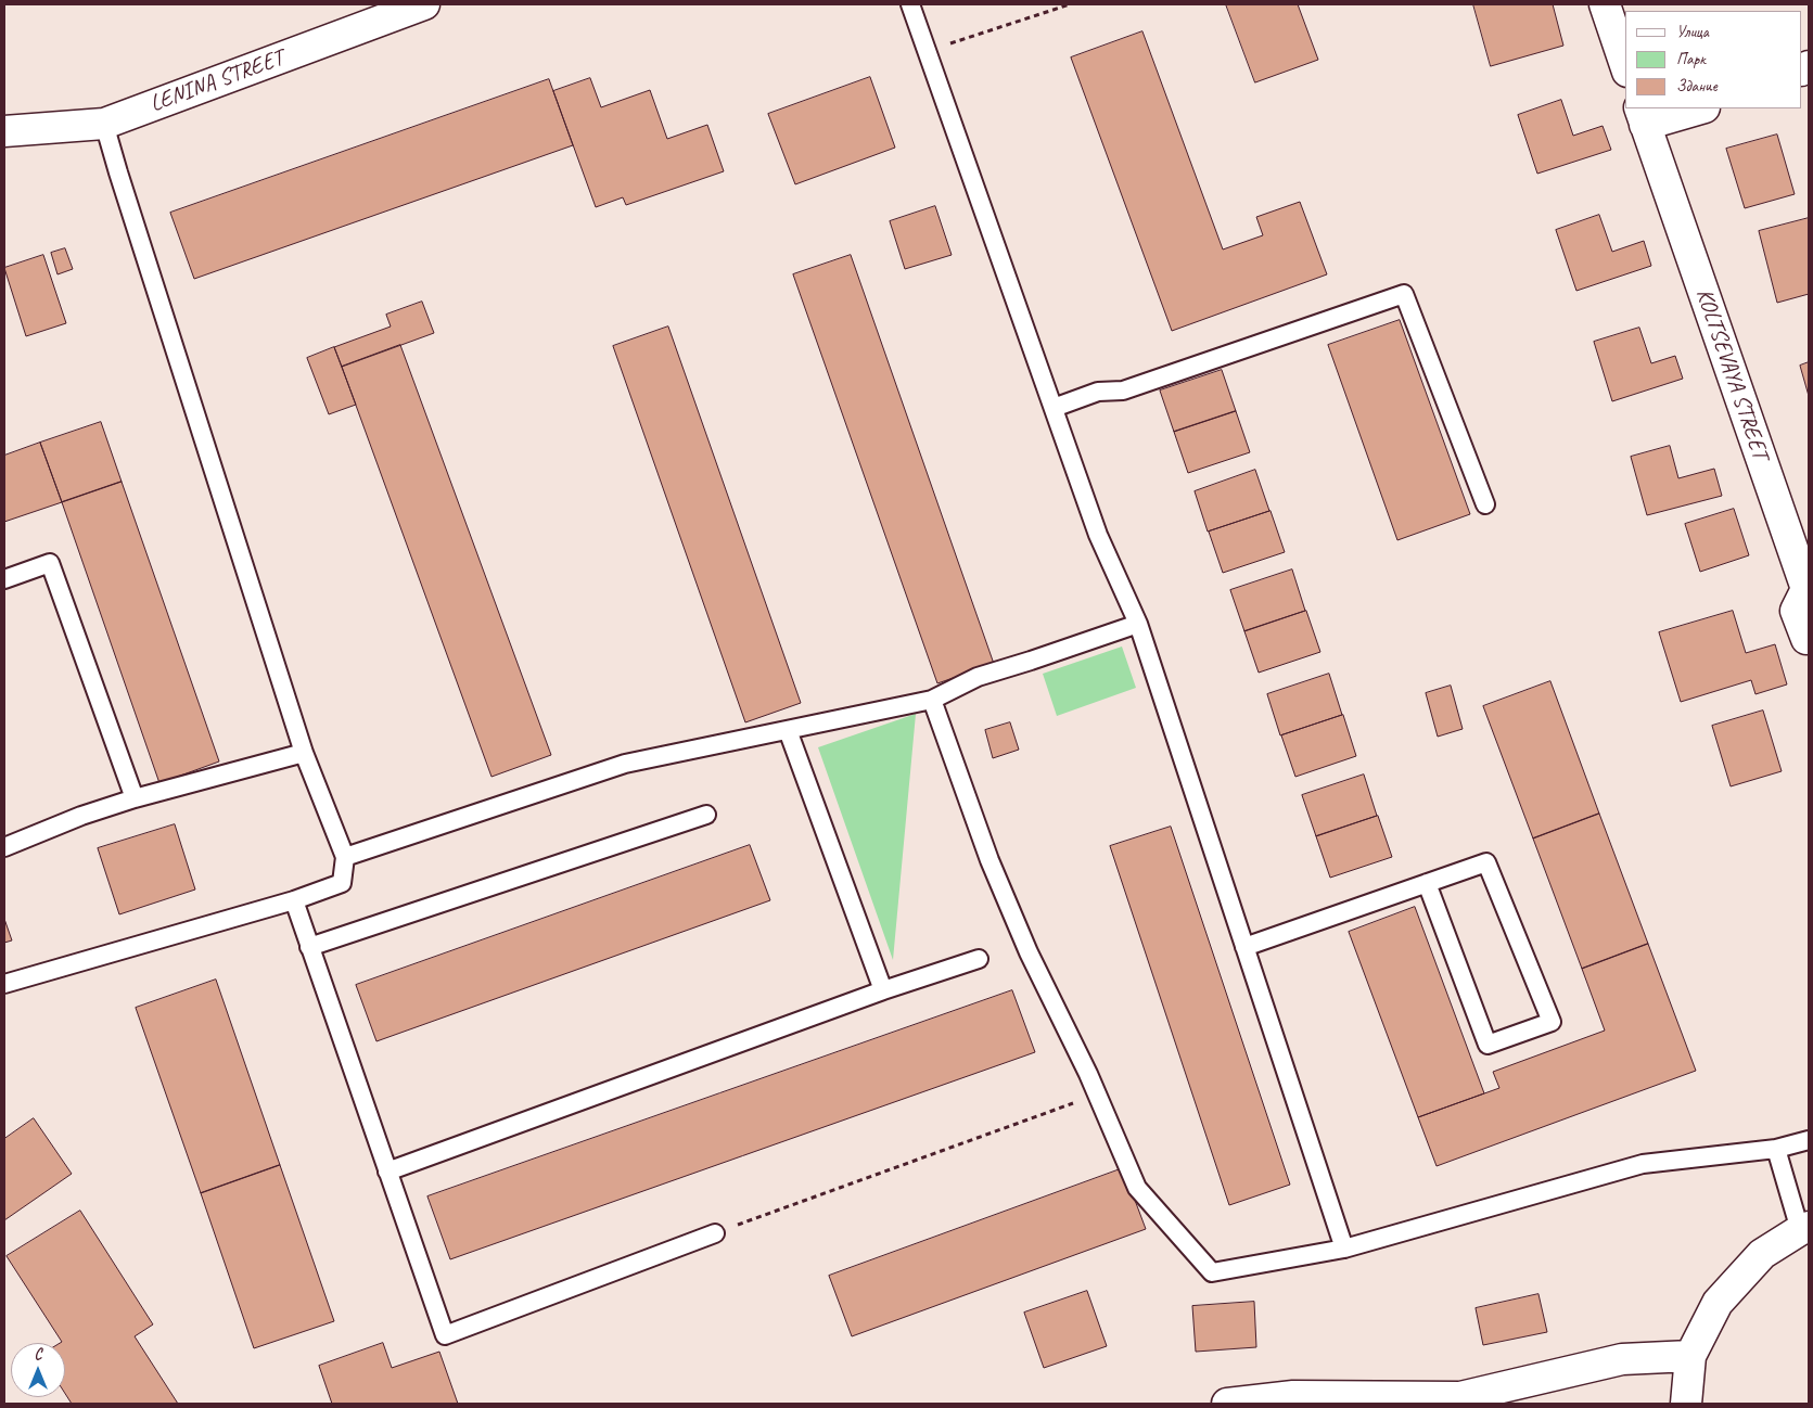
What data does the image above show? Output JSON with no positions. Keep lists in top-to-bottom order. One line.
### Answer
{"streets":{"street":["LENINA STREET","KOLTSEVAYA STREET"]},"legend":["Улица","Парк","Здание"],"north":"top"}
